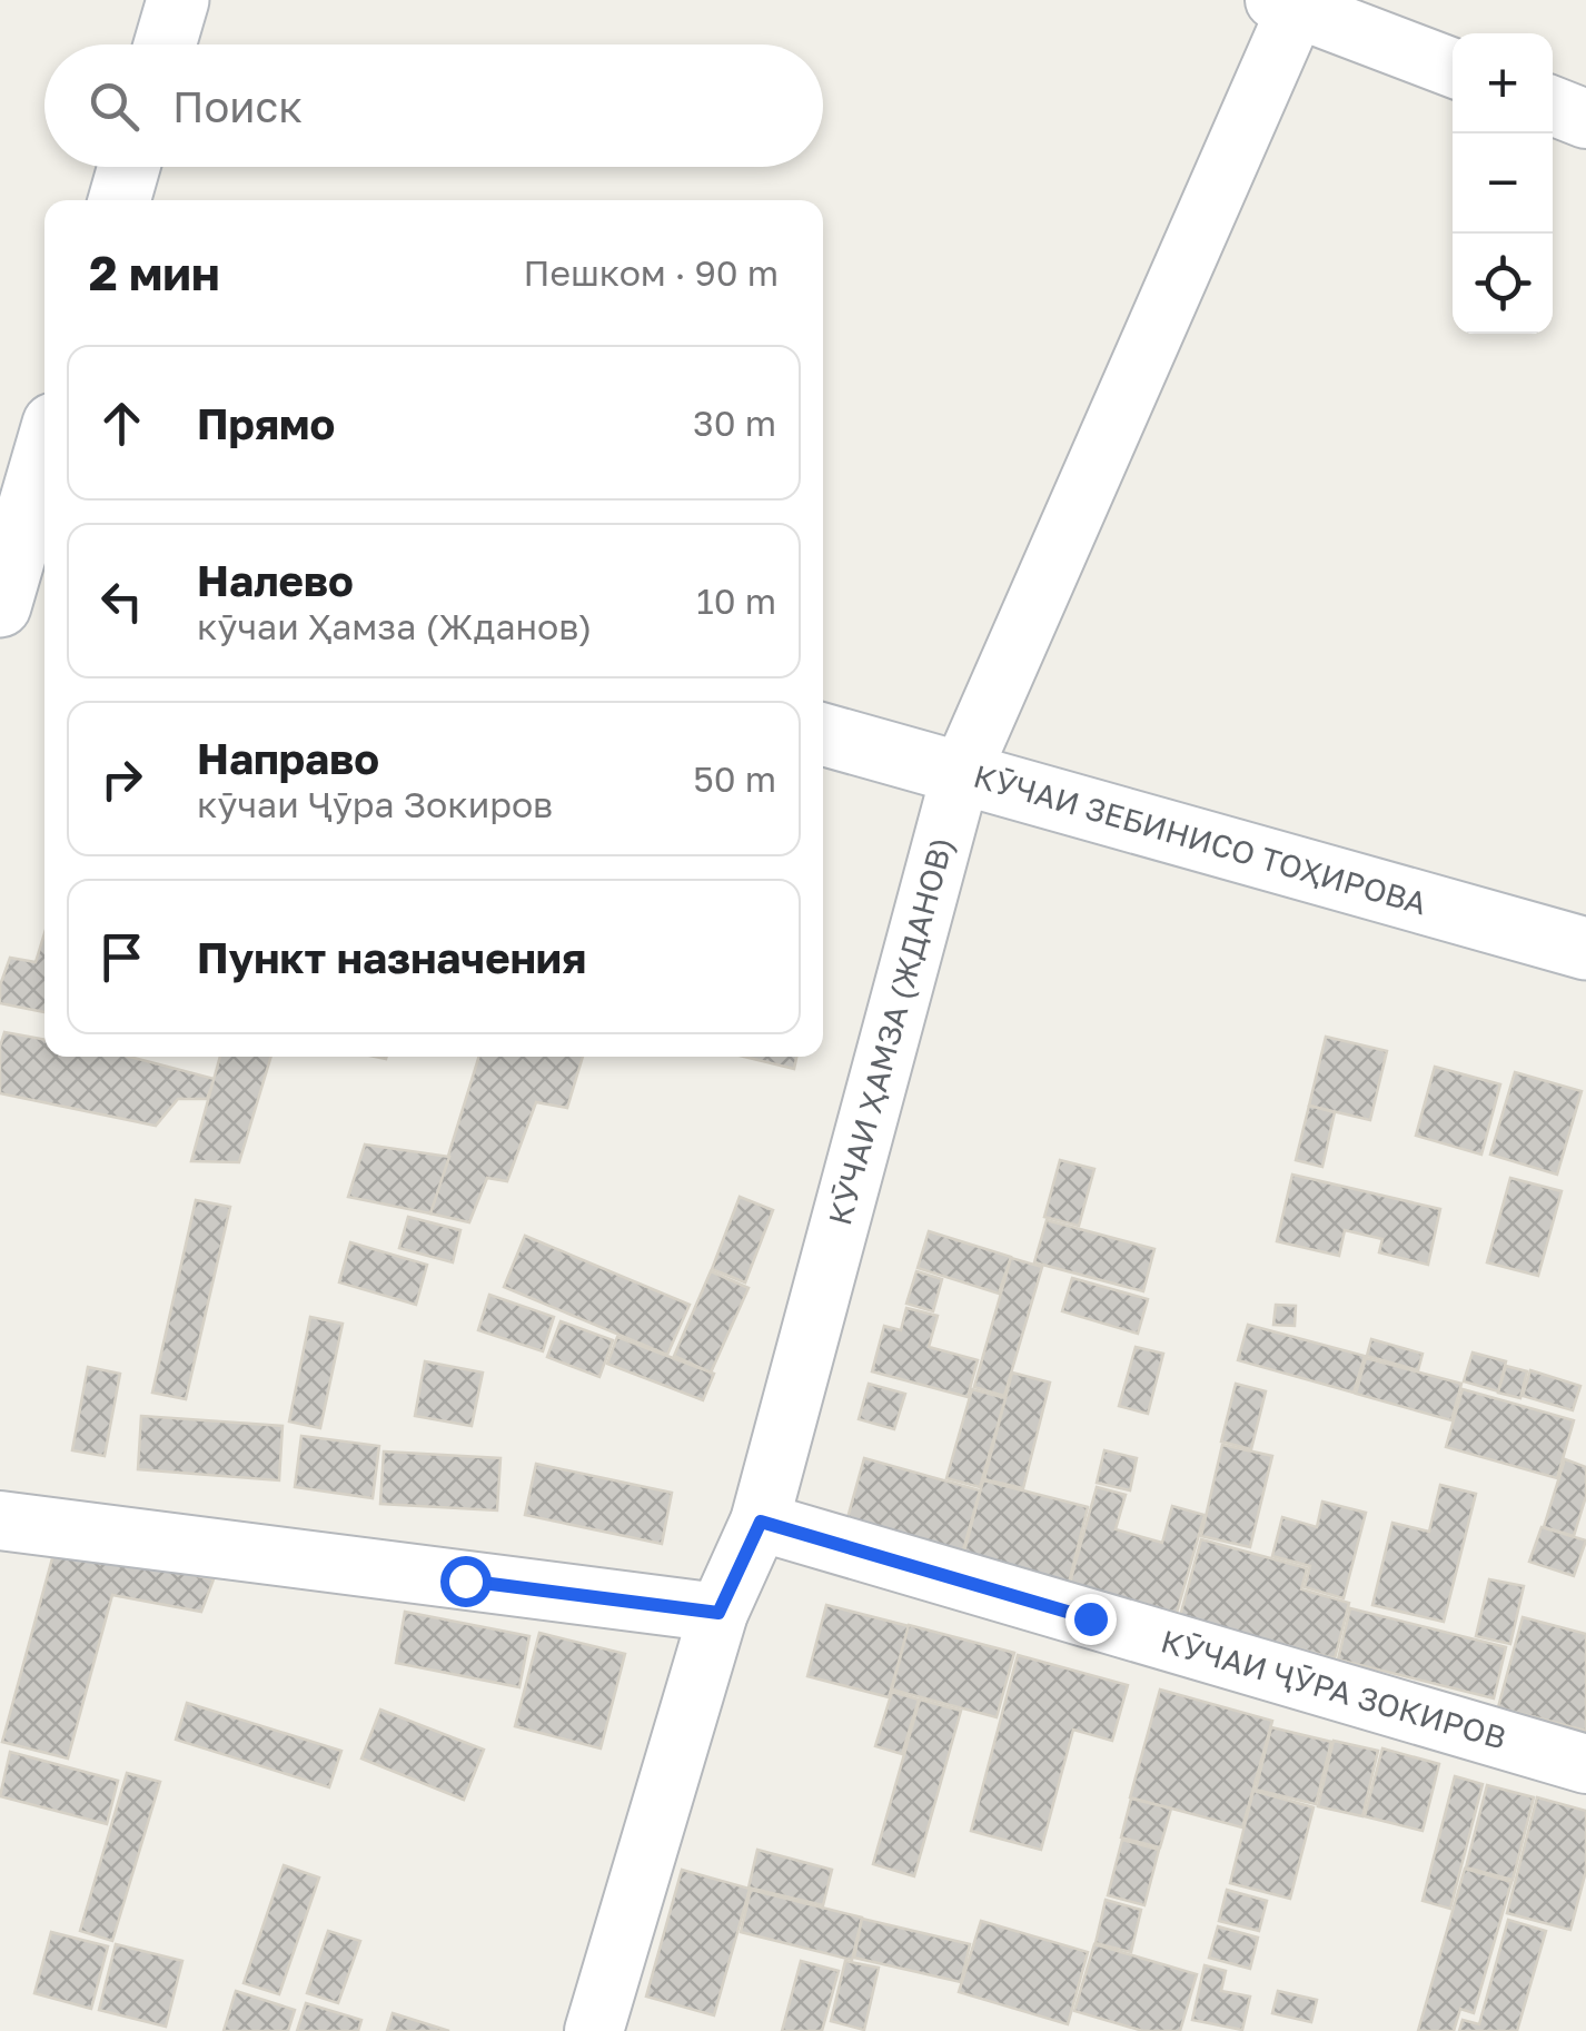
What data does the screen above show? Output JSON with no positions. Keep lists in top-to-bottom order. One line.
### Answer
{"streets":{"main road":["КӮЧАИ ЗЕБИНИСО ТОҲИРОВА"],"street":["КӮЧАИ ҲАМЗА (ЖДАНОВ)","КӮЧАИ ҶӮРА ЗОКИРОВ"]},"crossings":[["КӮЧАИ ЗЕБИНИСО ТОҲИРОВА","КӮЧАИ ҲАМЗА (ЖДАНОВ)"],["КӮЧАИ ҲАМЗА (ЖДАНОВ)","КӮЧАИ ҶӮРА ЗОКИРОВ"]],"page":{"map_buttons":["+","−"],"search":"Поиск","heading":["2 мин","Пешком · 90 m"],"list":[["Прямо","30 m"],["Налево","кӯчаи Ҳамза (Жданов)","10 m"],["Направо","кӯчаи Ҷӯра Зокиров","50 m"],"Пункт назначения"]}}
